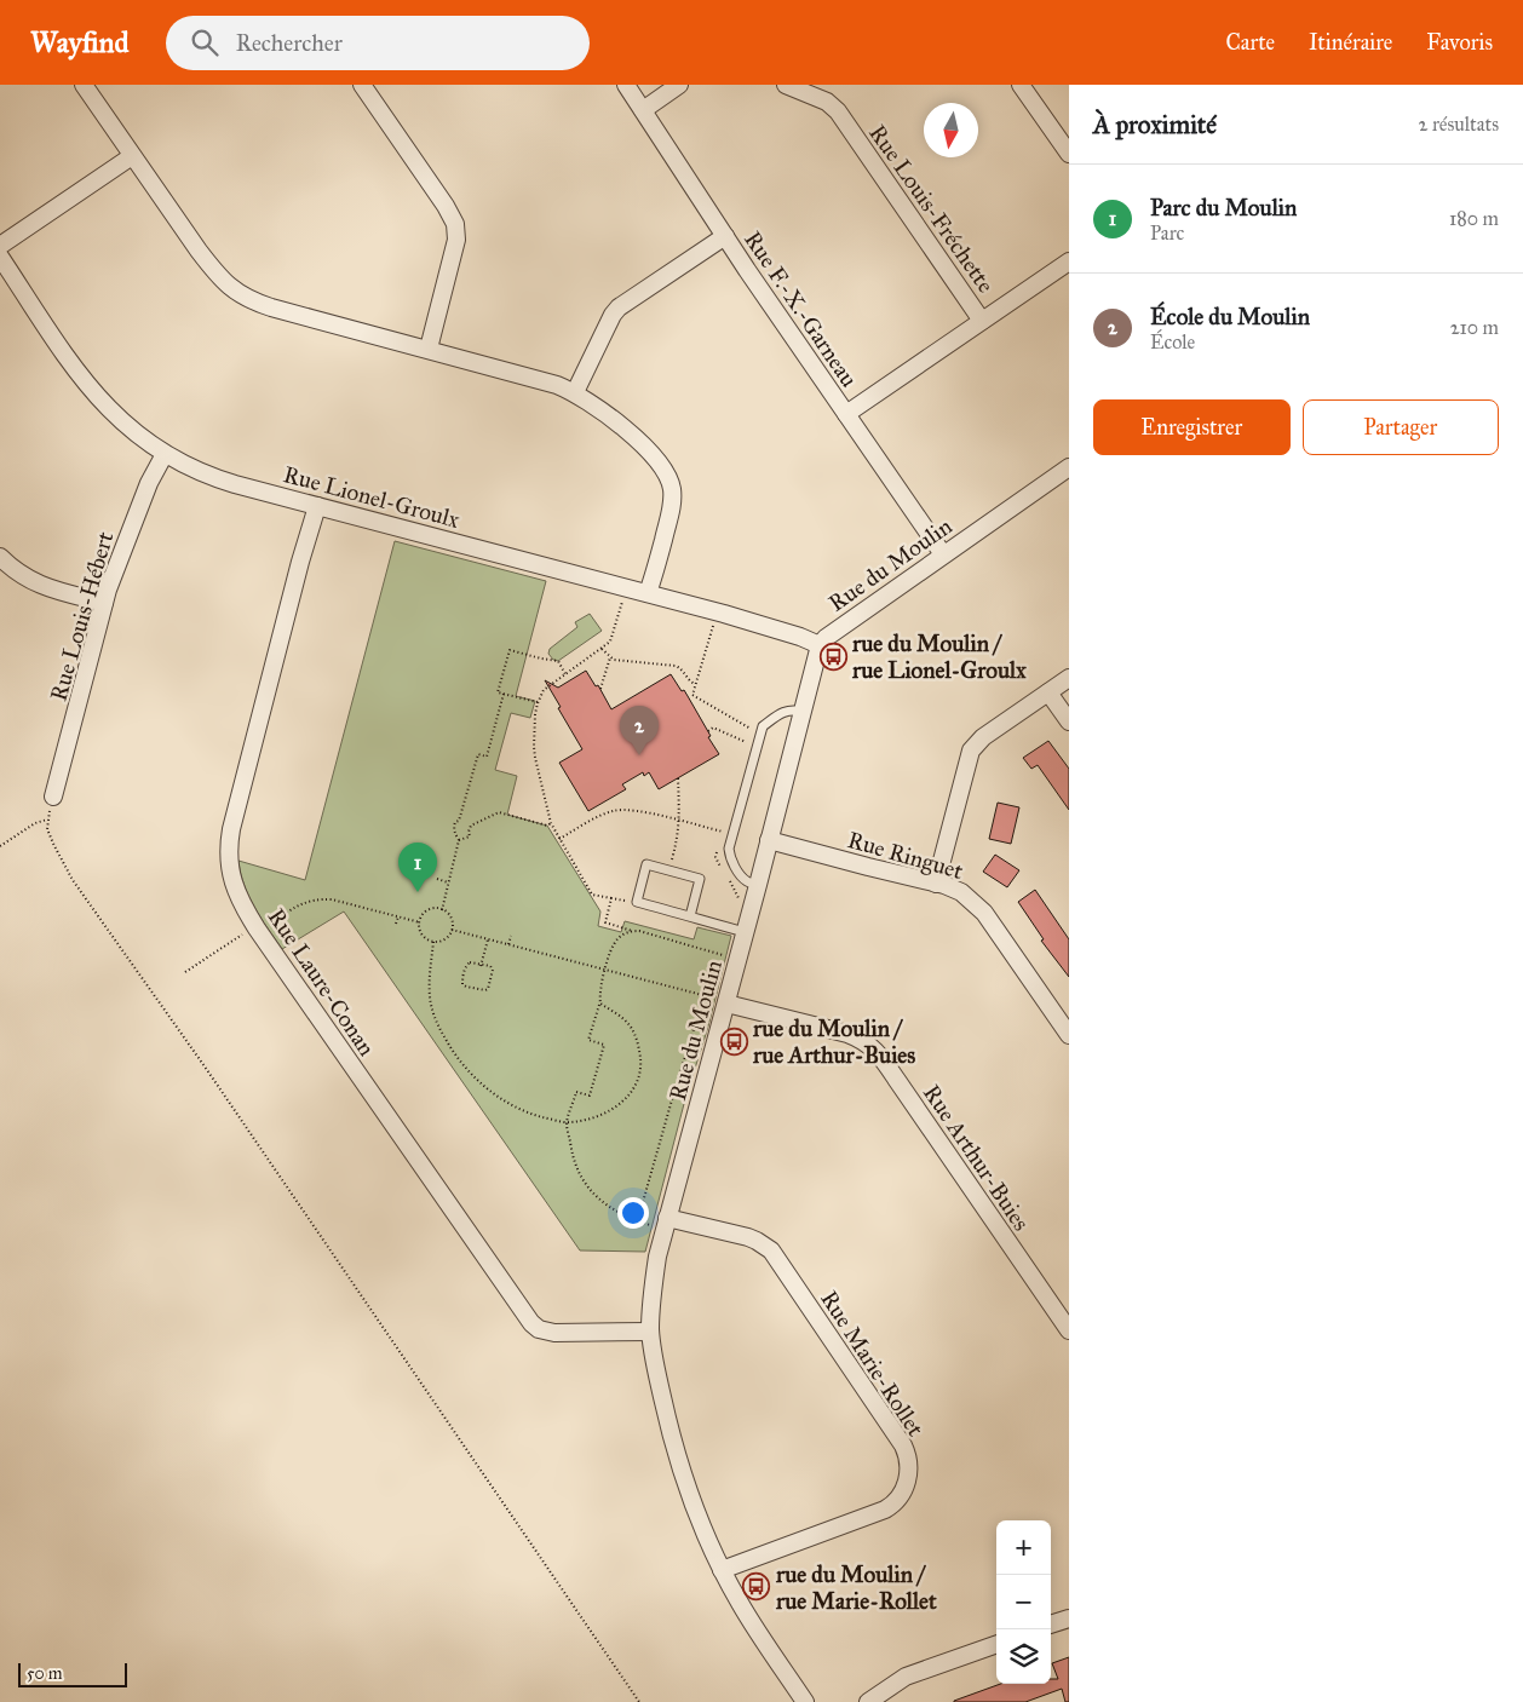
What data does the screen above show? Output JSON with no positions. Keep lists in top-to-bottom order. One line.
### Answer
{"streets":{"street":["Rue Louis-Fréchette","Rue F.-X.-Garneau","Rue Lionel-Groulx","Rue du Moulin","Rue Louis-Hébert","Rue Ringuet","Rue Laure-Conan","Rue Arthur-Buies","Rue Marie-Rollet"]},"crossings":[["Rue F.-X.-Garneau","Rue du Moulin"],["Rue Lionel-Groulx","Rue du Moulin"],["Rue Lionel-Groulx","Rue Louis-Hébert"],["Rue Lionel-Groulx","Rue Laure-Conan"],["Rue du Moulin","Rue Ringuet"],["Rue du Moulin","Rue Laure-Conan"],["Rue du Moulin","Rue Arthur-Buies"],["Rue du Moulin","Rue Marie-Rollet"]],"places":{"bus stop":["rue du Moulin / rue Lionel-Groulx","rue du Moulin / rue Arthur-Buies","rue du Moulin / rue Marie-Rollet"]},"scale_bar":"50 m","north":"bottom","page":{"header":"Wayfind","search":"Rechercher","nav":["Carte","Itinéraire","Favoris"],"heading":["À proximité","2 résultats"],"list":[{"mark":"1","name":"Parc du Moulin","note":"Parc","value":"180 m"},{"mark":"2","name":"École du Moulin","note":"École","value":"210 m"}],"buttons":["Enregistrer","Partager"],"pins":["2","1"],"map_buttons":["+","−"],"scale":"50 m"}}
